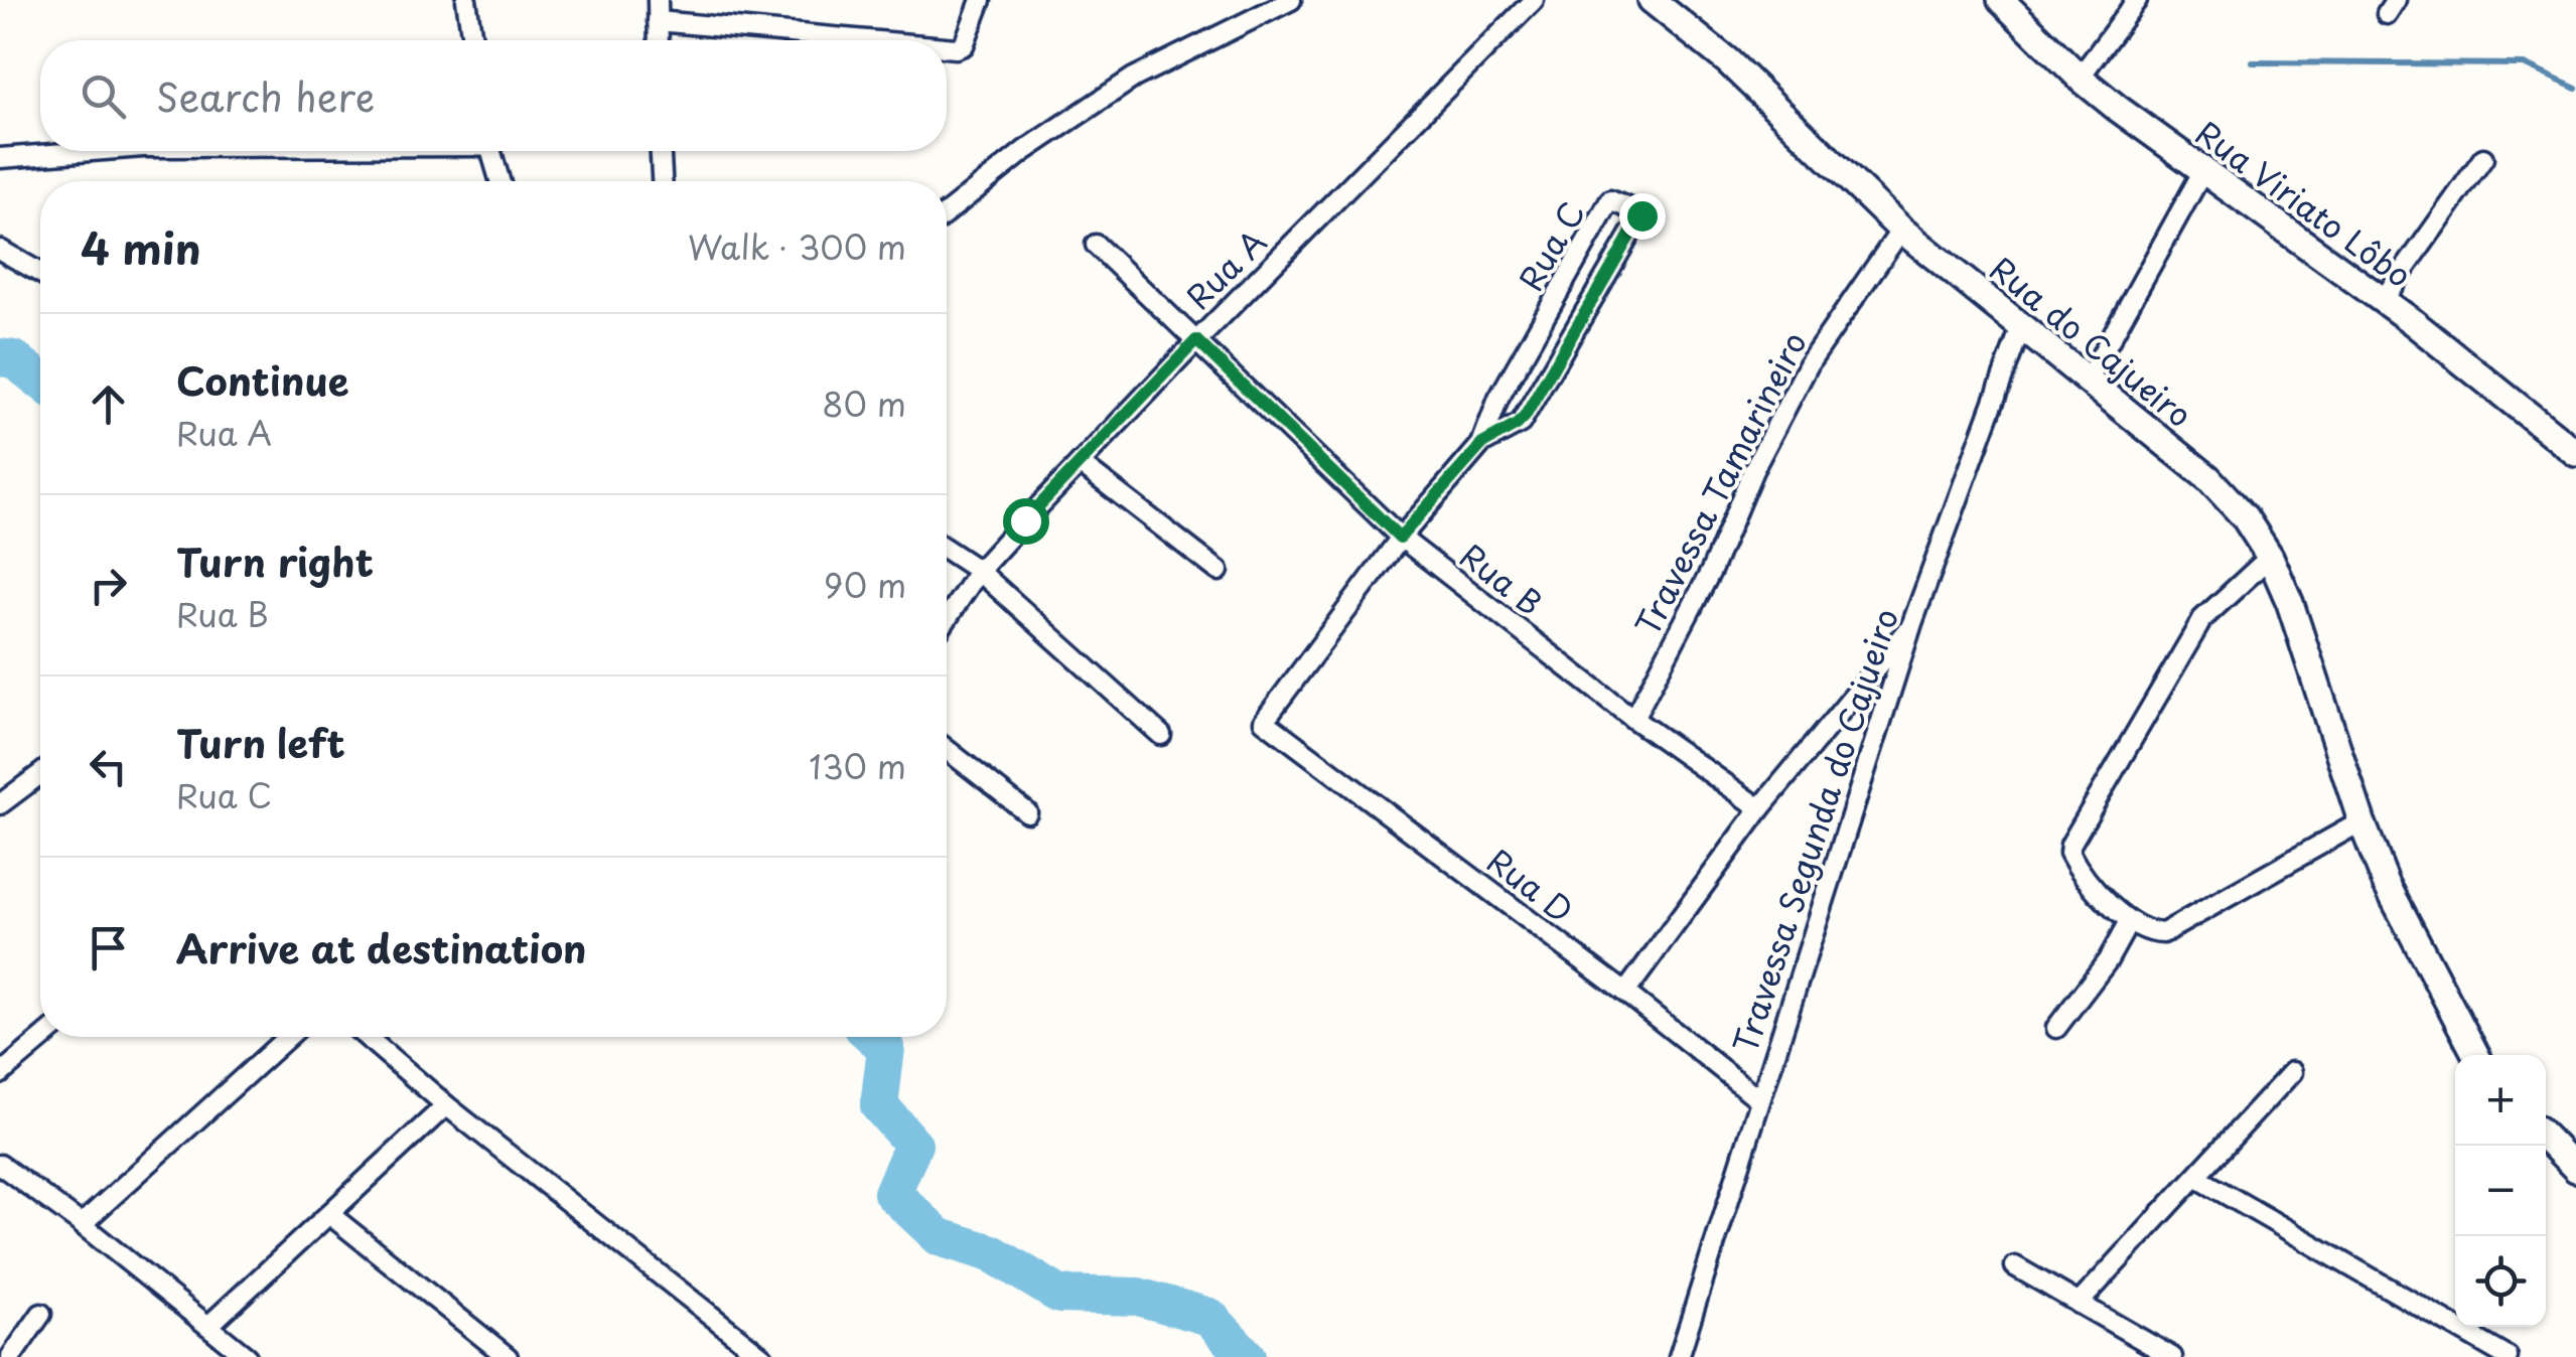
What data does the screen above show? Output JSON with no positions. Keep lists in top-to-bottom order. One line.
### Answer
{"streets":{"street":["Rua Viriato Lôbo","Rua C","Rua A","Rua do Cajueiro","Travessa Tamarineiro","Rua B","Travessa Segunda do Cajueiro","Rua D"]},"crossings":[["Rua C","Rua B"],["Rua C","Rua D"],["Rua A","Rua B"],["Rua do Cajueiro","Travessa Tamarineiro"],["Rua do Cajueiro","Travessa Segunda do Cajueiro"],["Travessa Tamarineiro","Rua B"],["Travessa Segunda do Cajueiro","Rua D"]],"page":{"search":"Search here","heading":["4 min","Walk · 300 m"],"list":[["Continue","Rua A","80 m"],["Turn right","Rua B","90 m"],["Turn left","Rua C","130 m"],"Arrive at destination"],"map_buttons":["+","−"]}}
